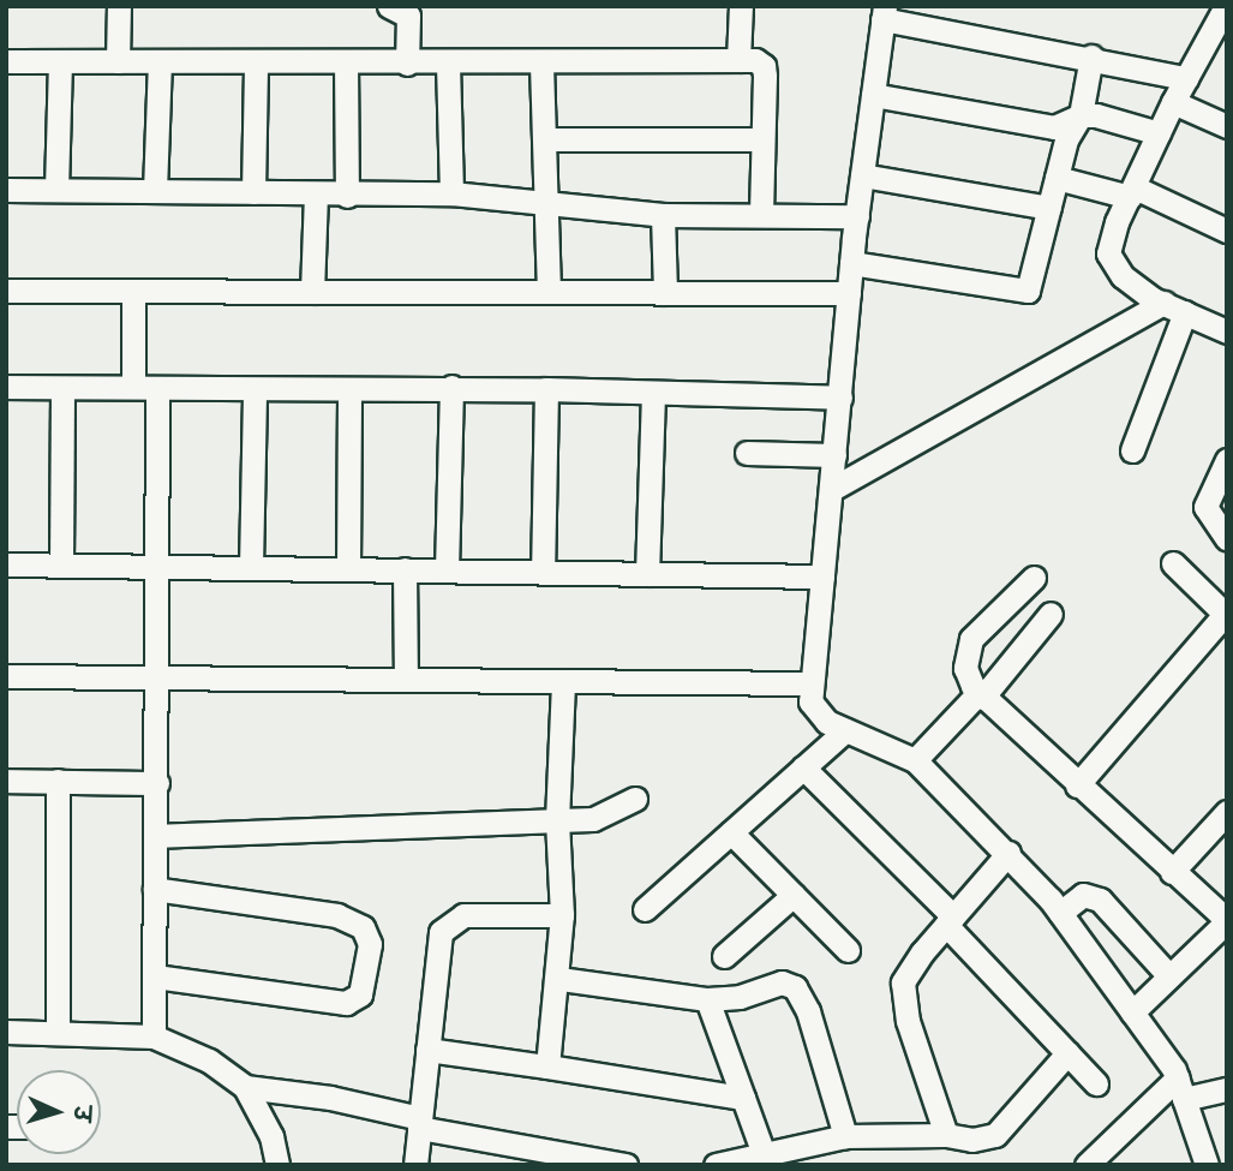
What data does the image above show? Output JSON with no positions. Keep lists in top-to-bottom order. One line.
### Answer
{"north":"right"}
